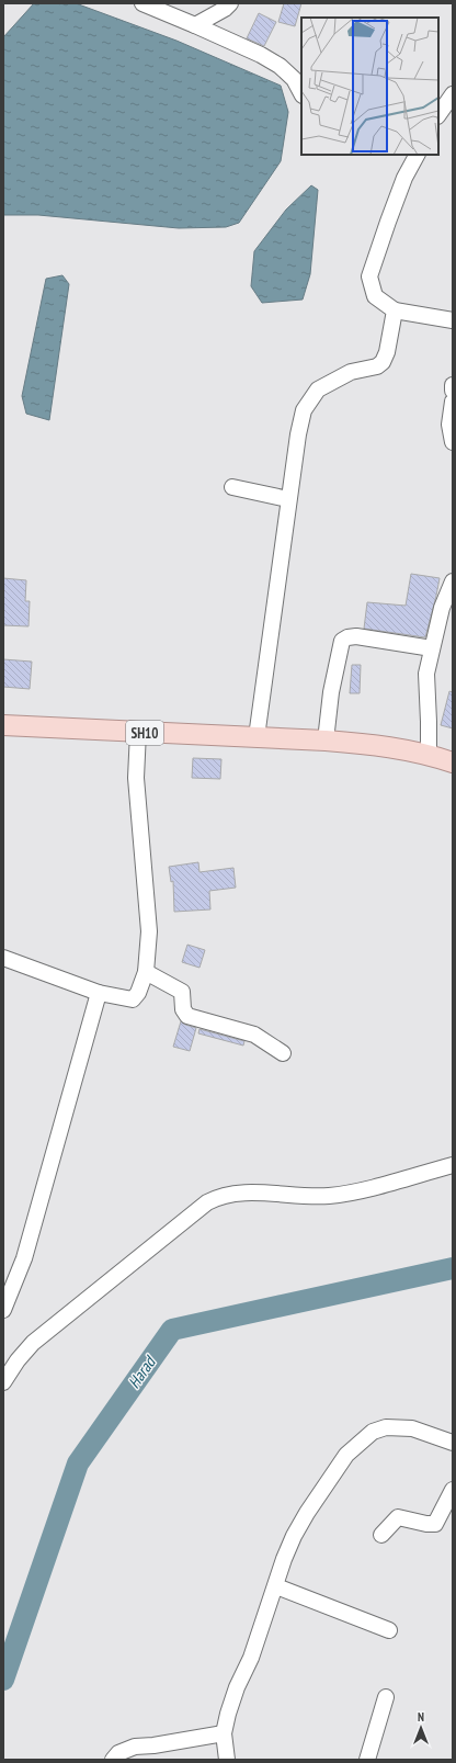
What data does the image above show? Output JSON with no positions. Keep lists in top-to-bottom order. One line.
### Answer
{"streets":{"main road":["SH10"]},"water":["Harad"],"north":"top"}
